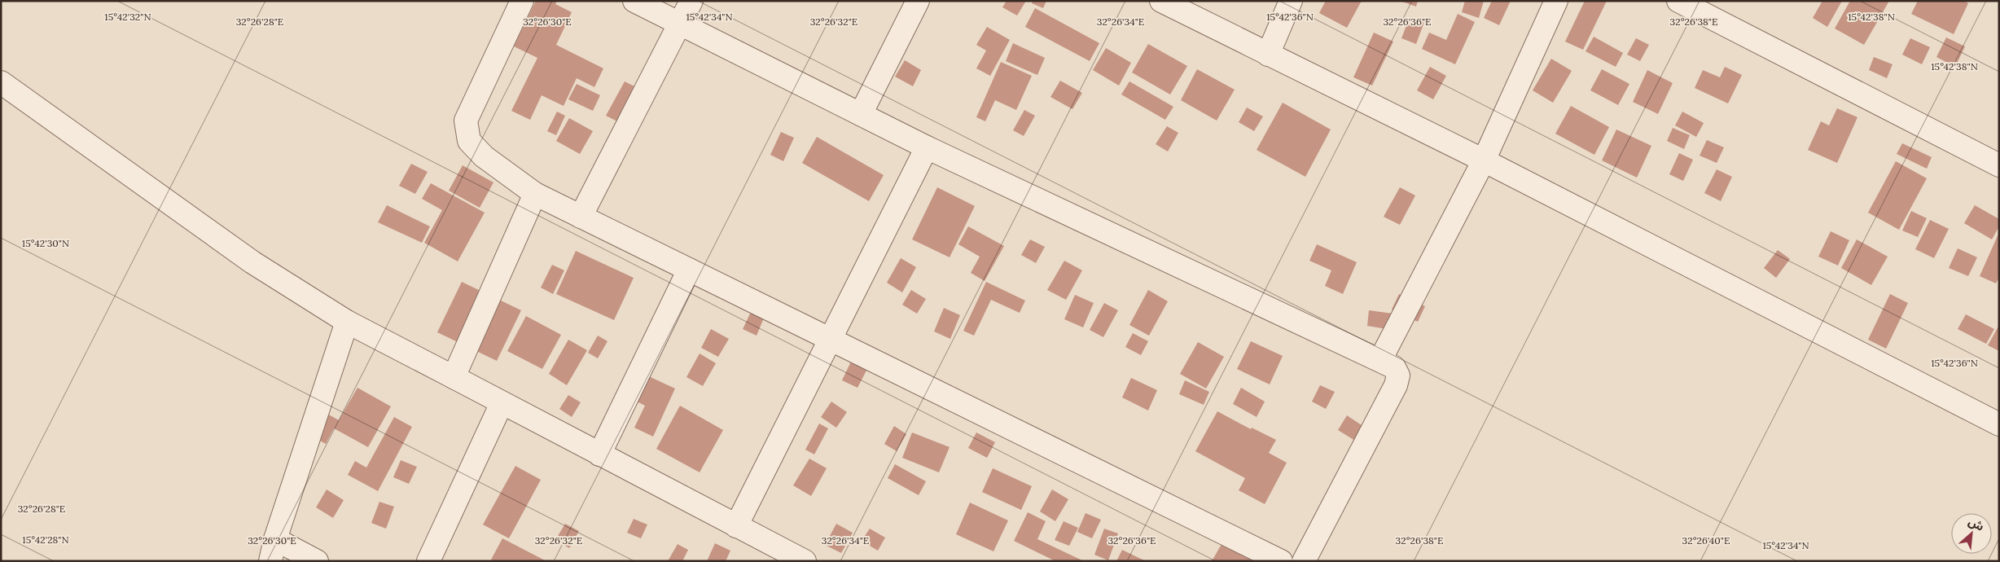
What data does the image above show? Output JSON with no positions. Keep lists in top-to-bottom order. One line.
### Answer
{"north":"top right","coordinates":["15°42'32\"N","15°42'34\"N","15°42'36\"N","15°42'38\"N","32°26'28\"E","32°26'30\"E","32°26'32\"E","32°26'34\"E","32°26'36\"E","32°26'38\"E","15°42'30\"N","15°42'28\"N","32°26'40\"E"]}
